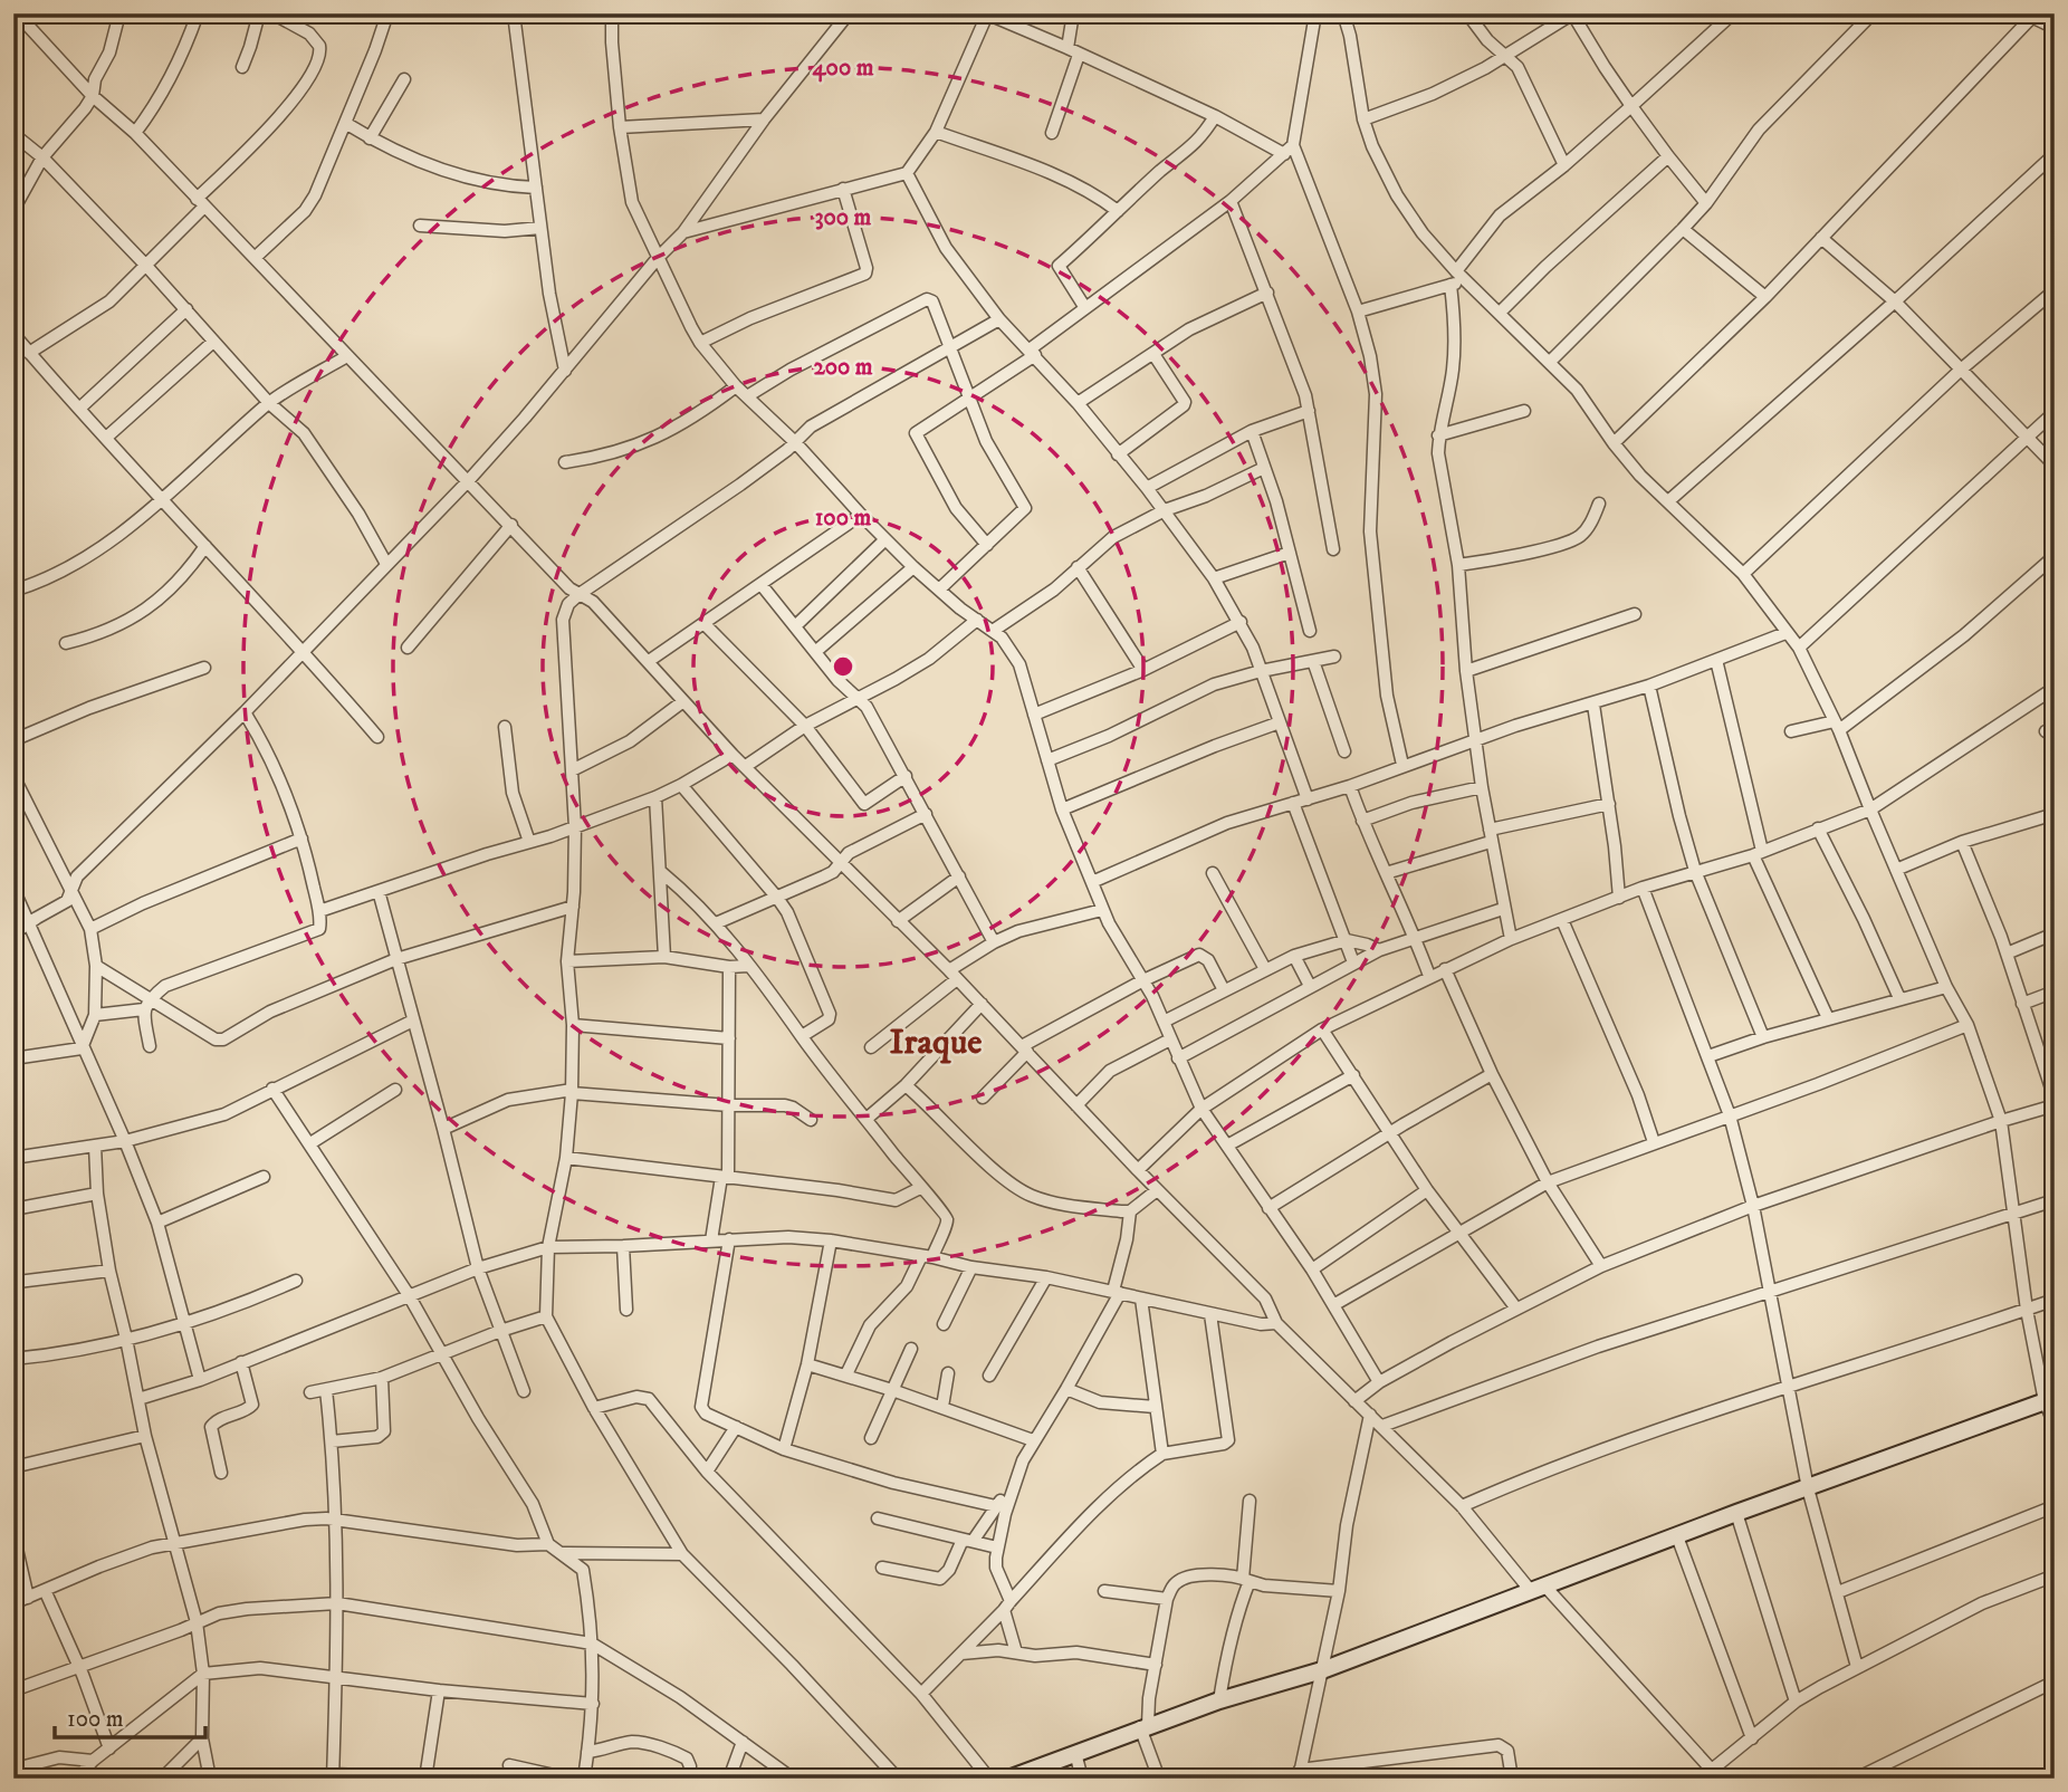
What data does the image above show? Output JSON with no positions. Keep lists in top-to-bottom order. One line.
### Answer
{"districts":["Iraque"],"scale_bar":"100 m","rings":["400 m","300 m","200 m","100 m"]}
